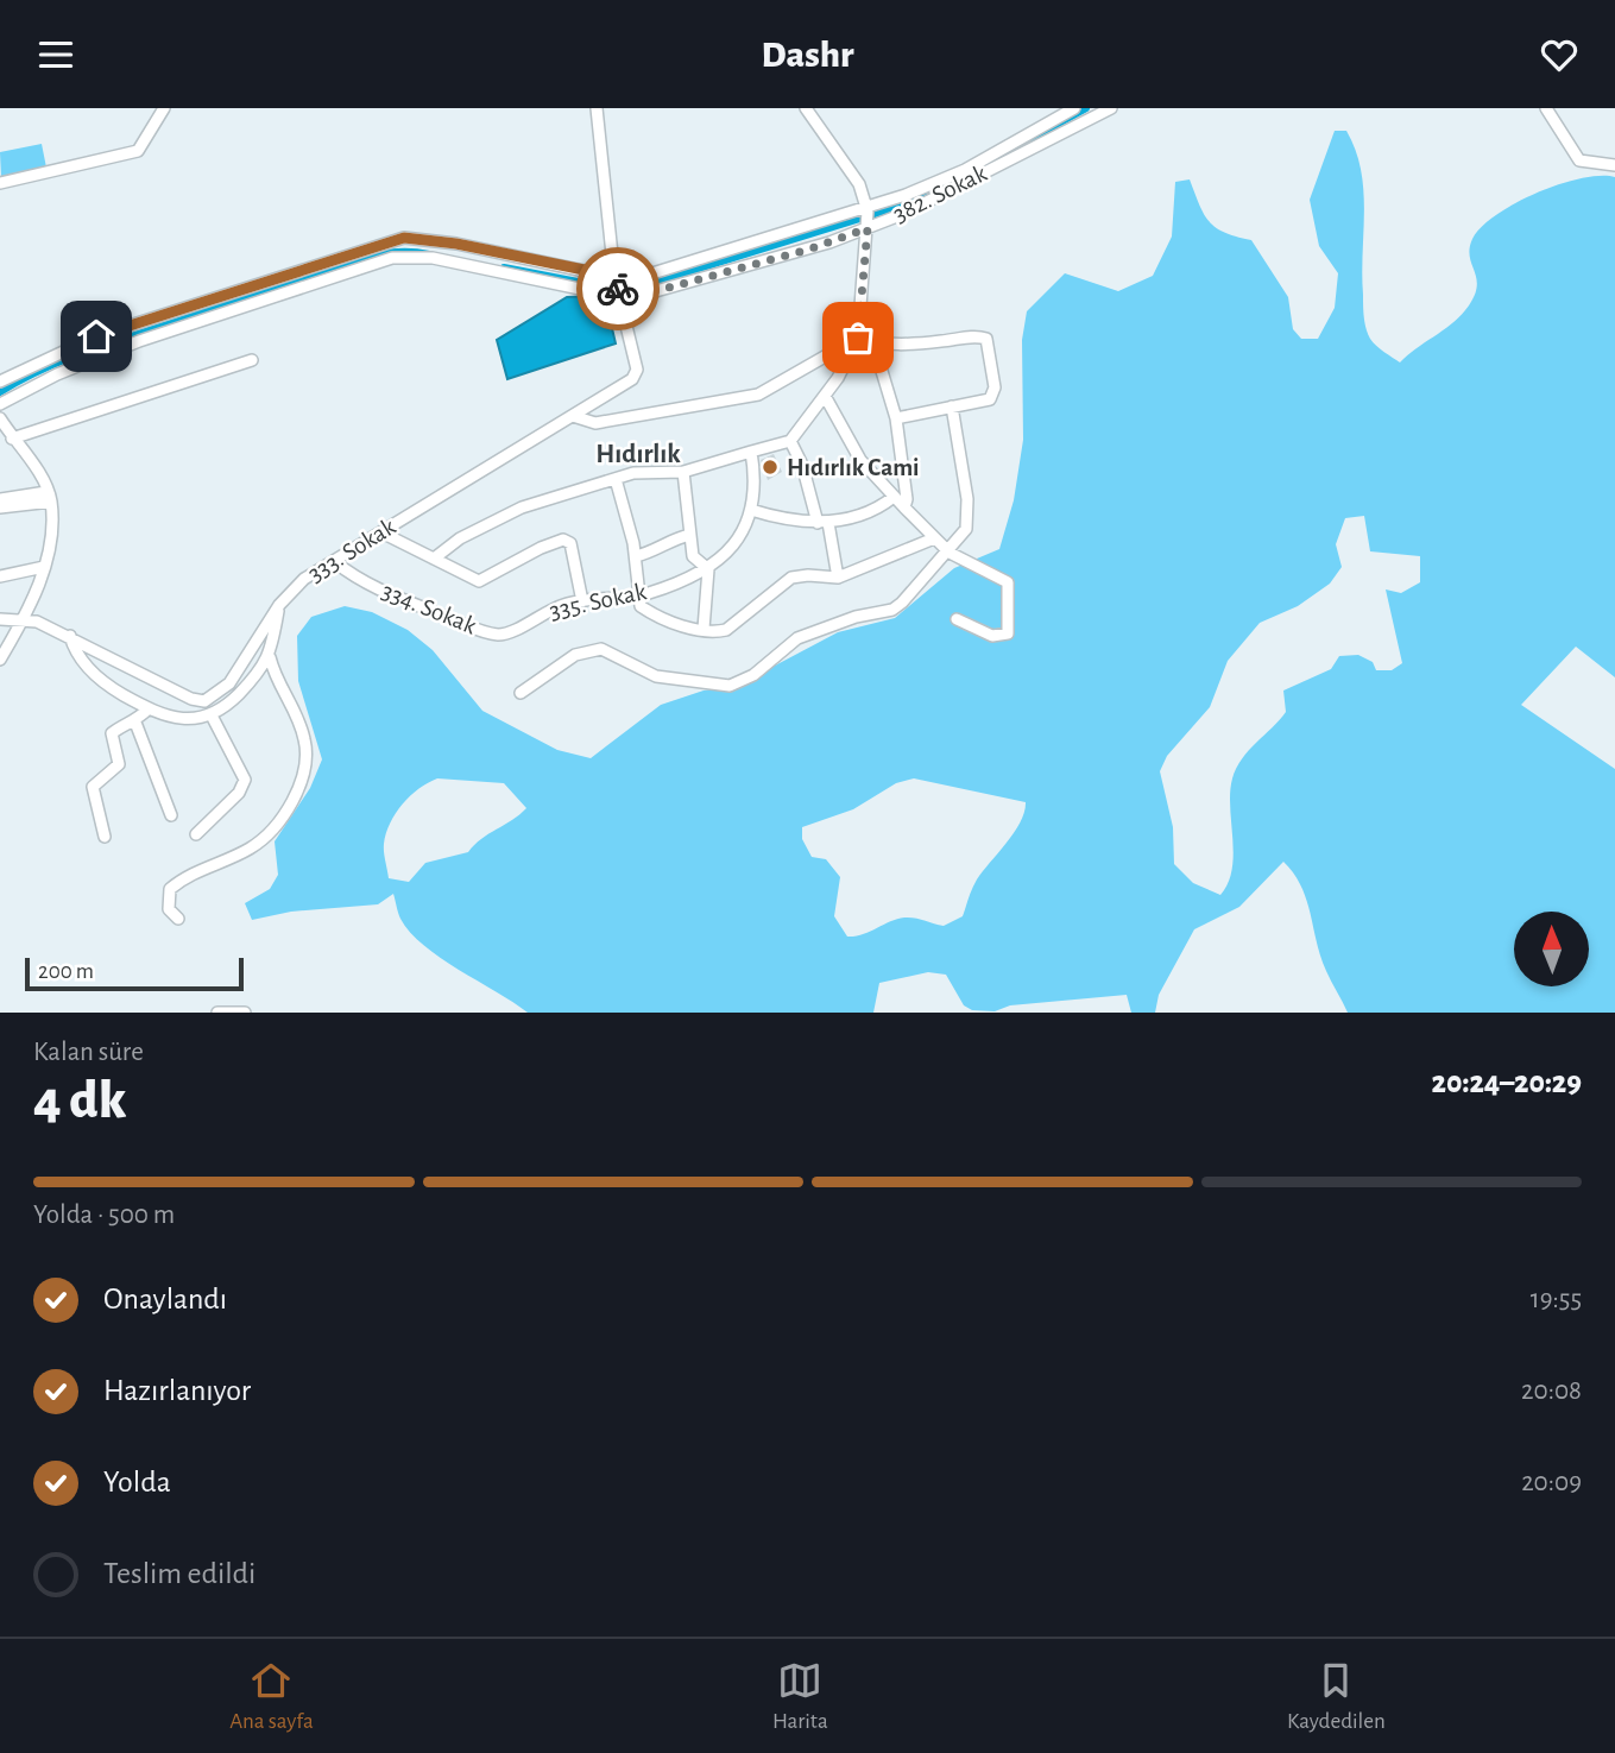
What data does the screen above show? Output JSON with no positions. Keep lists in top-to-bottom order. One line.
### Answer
{"streets":{"street":["382. Sokak","333. Sokak","335. Sokak","334. Sokak"]},"crossings":[["382. Sokak","333. Sokak"],["333. Sokak","334. Sokak"],["335. Sokak","334. Sokak"]],"districts":["Hıdırlık"],"places":["Hıdırlık Cami"],"scale_bar":"200 m","north":"top","page":{"header":"Dashr","scale":"200 m","heading":["4 dk","Kalan süre","20:24–20:29"],"bar":"Yolda · 500 m","list":[["Onaylandı","19:55"],["Hazırlanıyor","20:08"],["Yolda","20:09"],"Teslim edildi"],"tabs":["Ana sayfa","Harita","Kaydedilen"]}}
